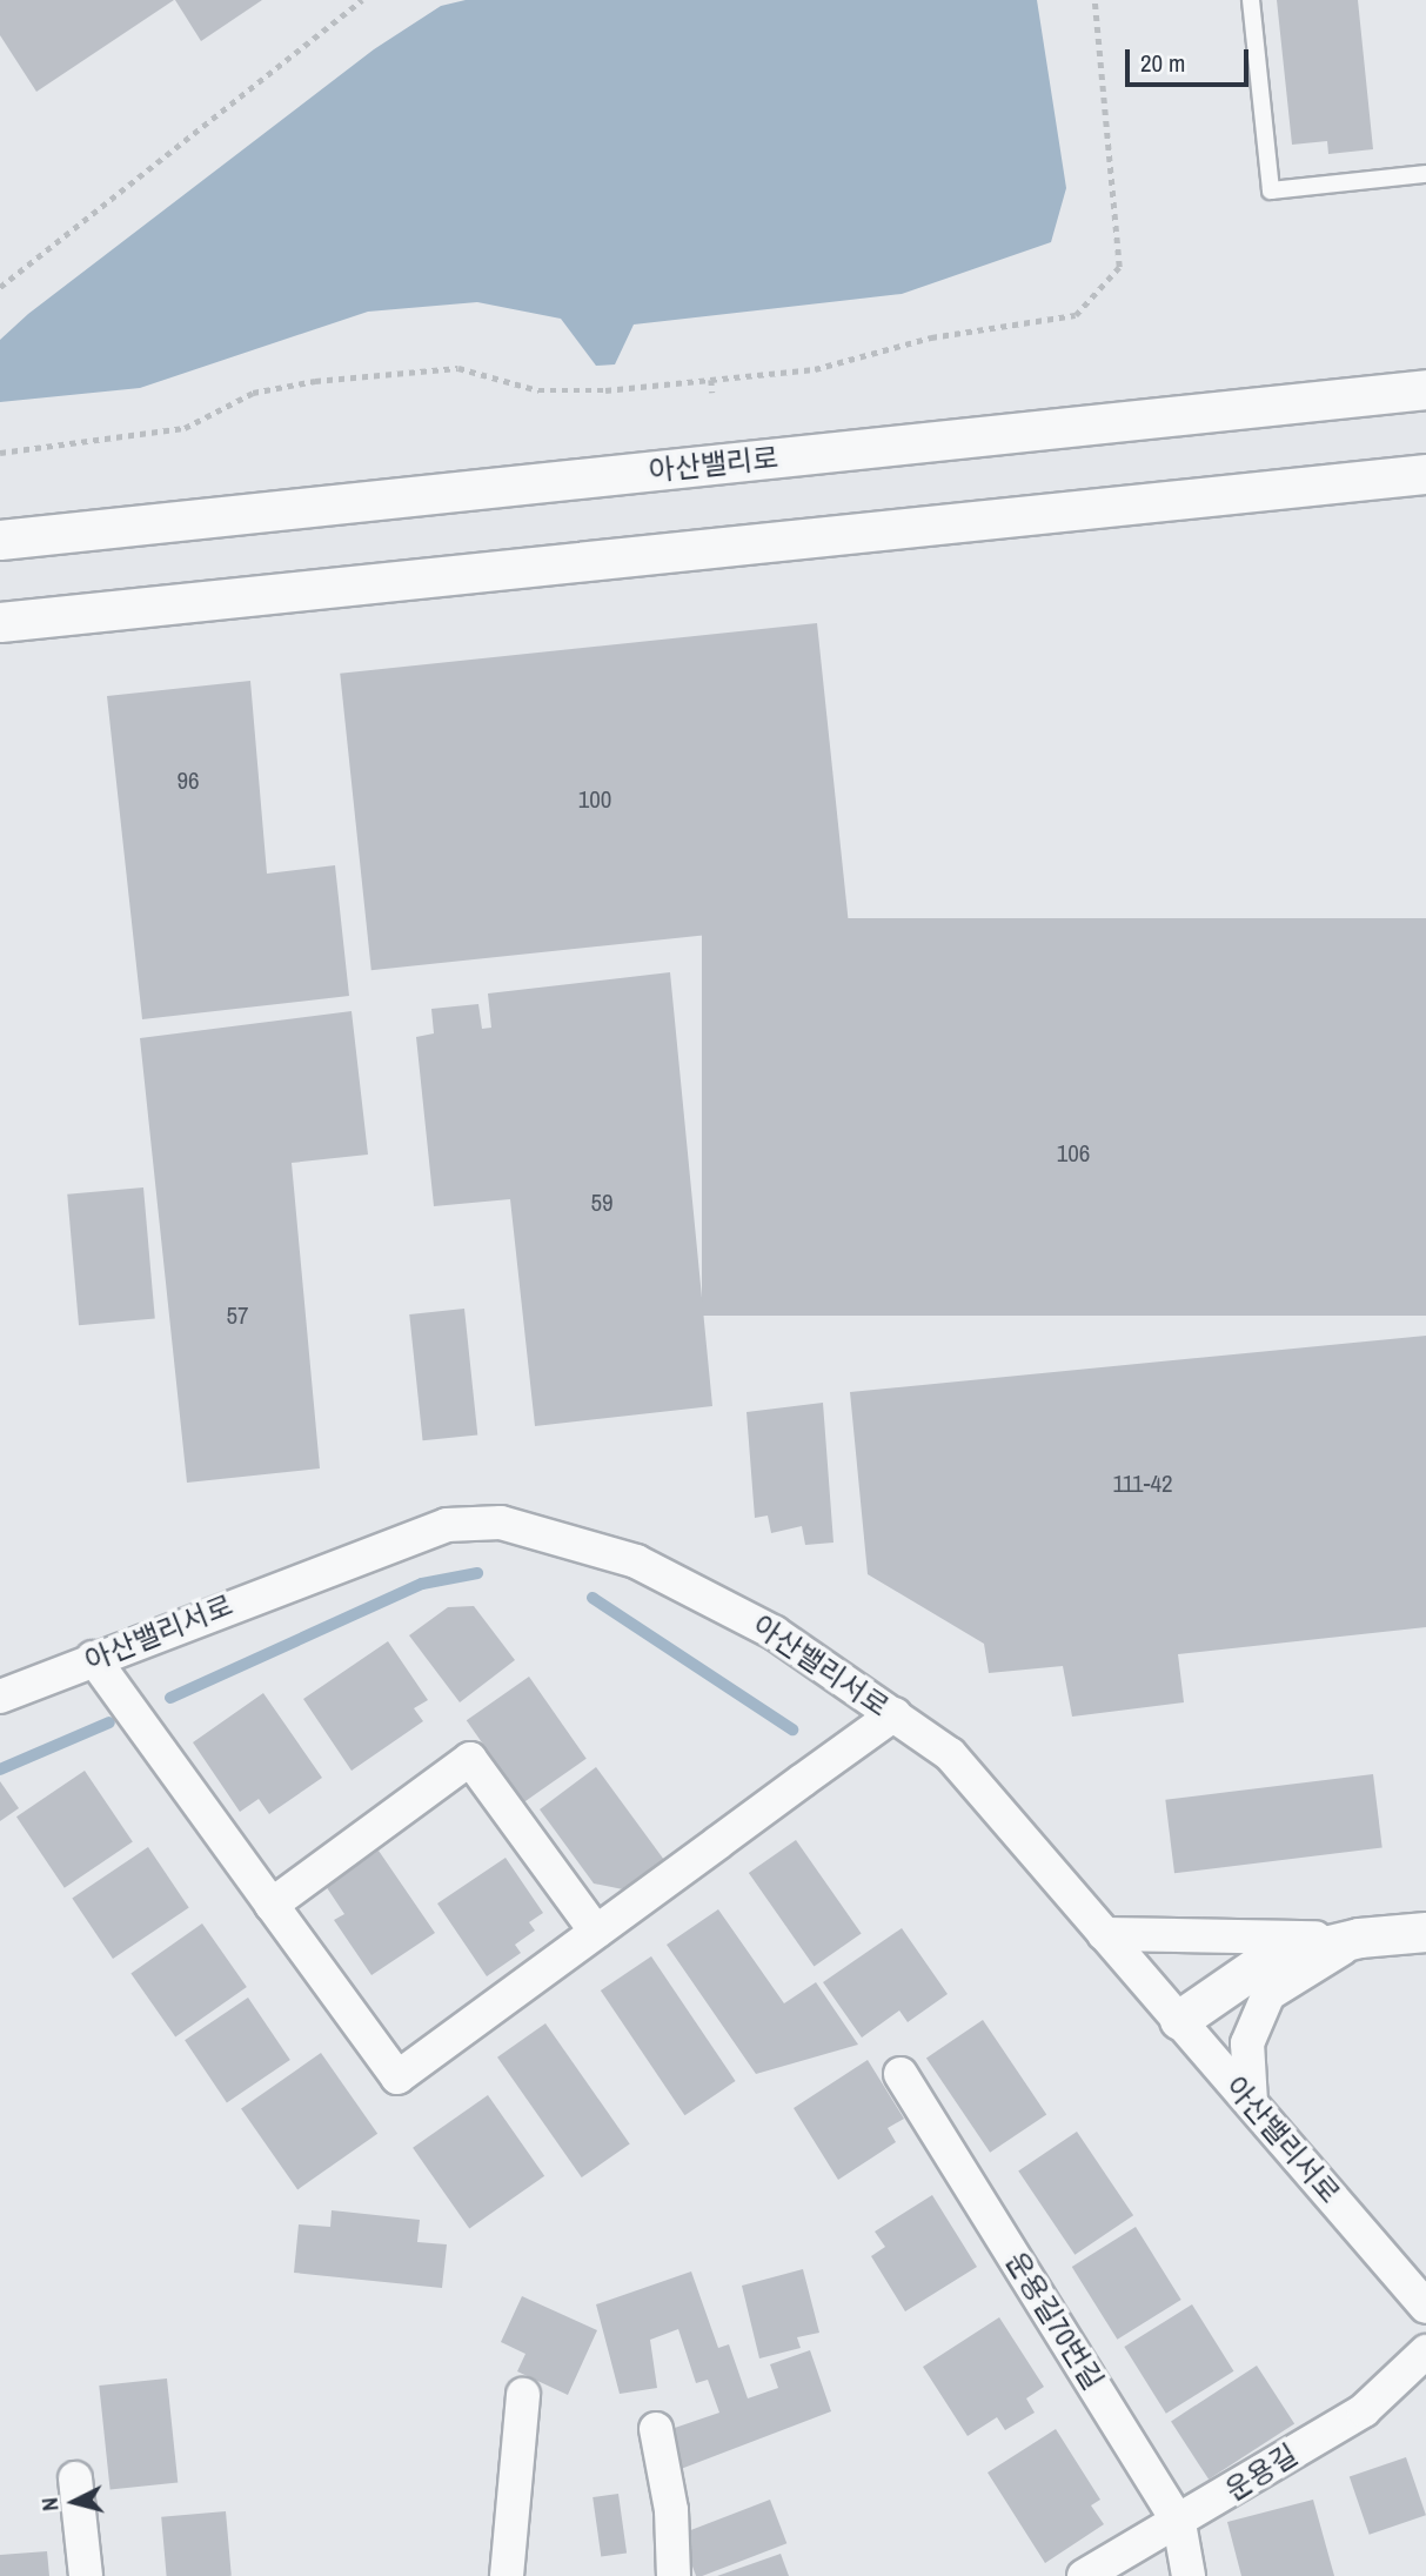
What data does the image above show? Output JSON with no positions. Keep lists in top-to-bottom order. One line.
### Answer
{"streets":{"street":["아산밸리로","아산밸리서로","운용길70번길","운용길"]},"crossings":[["운용길70번길","운용길"]],"house_numbers":["96","100","106","59","57","111-42"],"scale_bar":"20 m","north":"left"}
